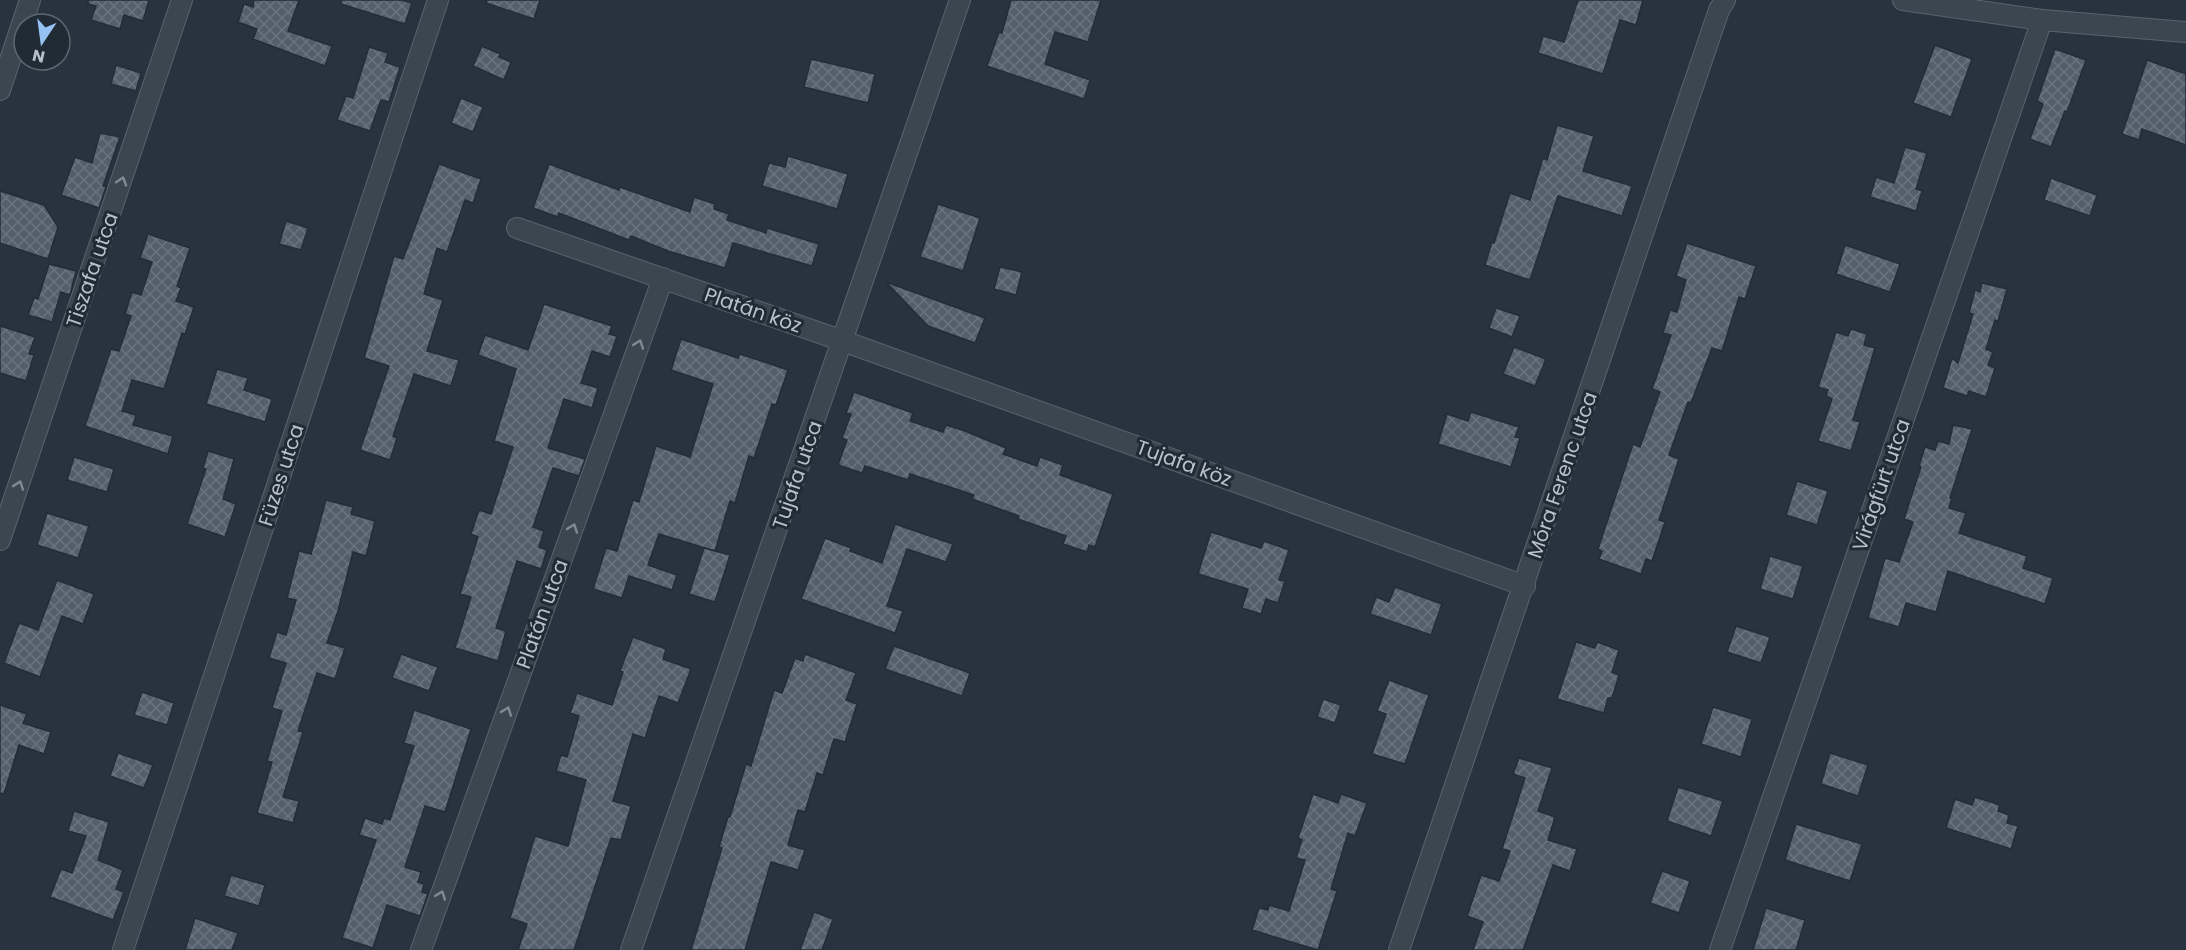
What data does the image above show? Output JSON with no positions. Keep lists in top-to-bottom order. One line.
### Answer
{"streets":{"street":["Tiszafa utca","Platán köz","Tujafa köz","Füzes utca","Tujafa utca","Móra Ferenc utca","Virágfürt utca","Platán utca"]},"crossings":[["Platán köz","Tujafa köz"],["Platán köz","Tujafa utca"],["Platán köz","Platán utca"],["Tujafa köz","Tujafa utca"],["Tujafa köz","Móra Ferenc utca"]],"one_way":["Tiszafa utca","Platán utca"],"north":"bottom"}
